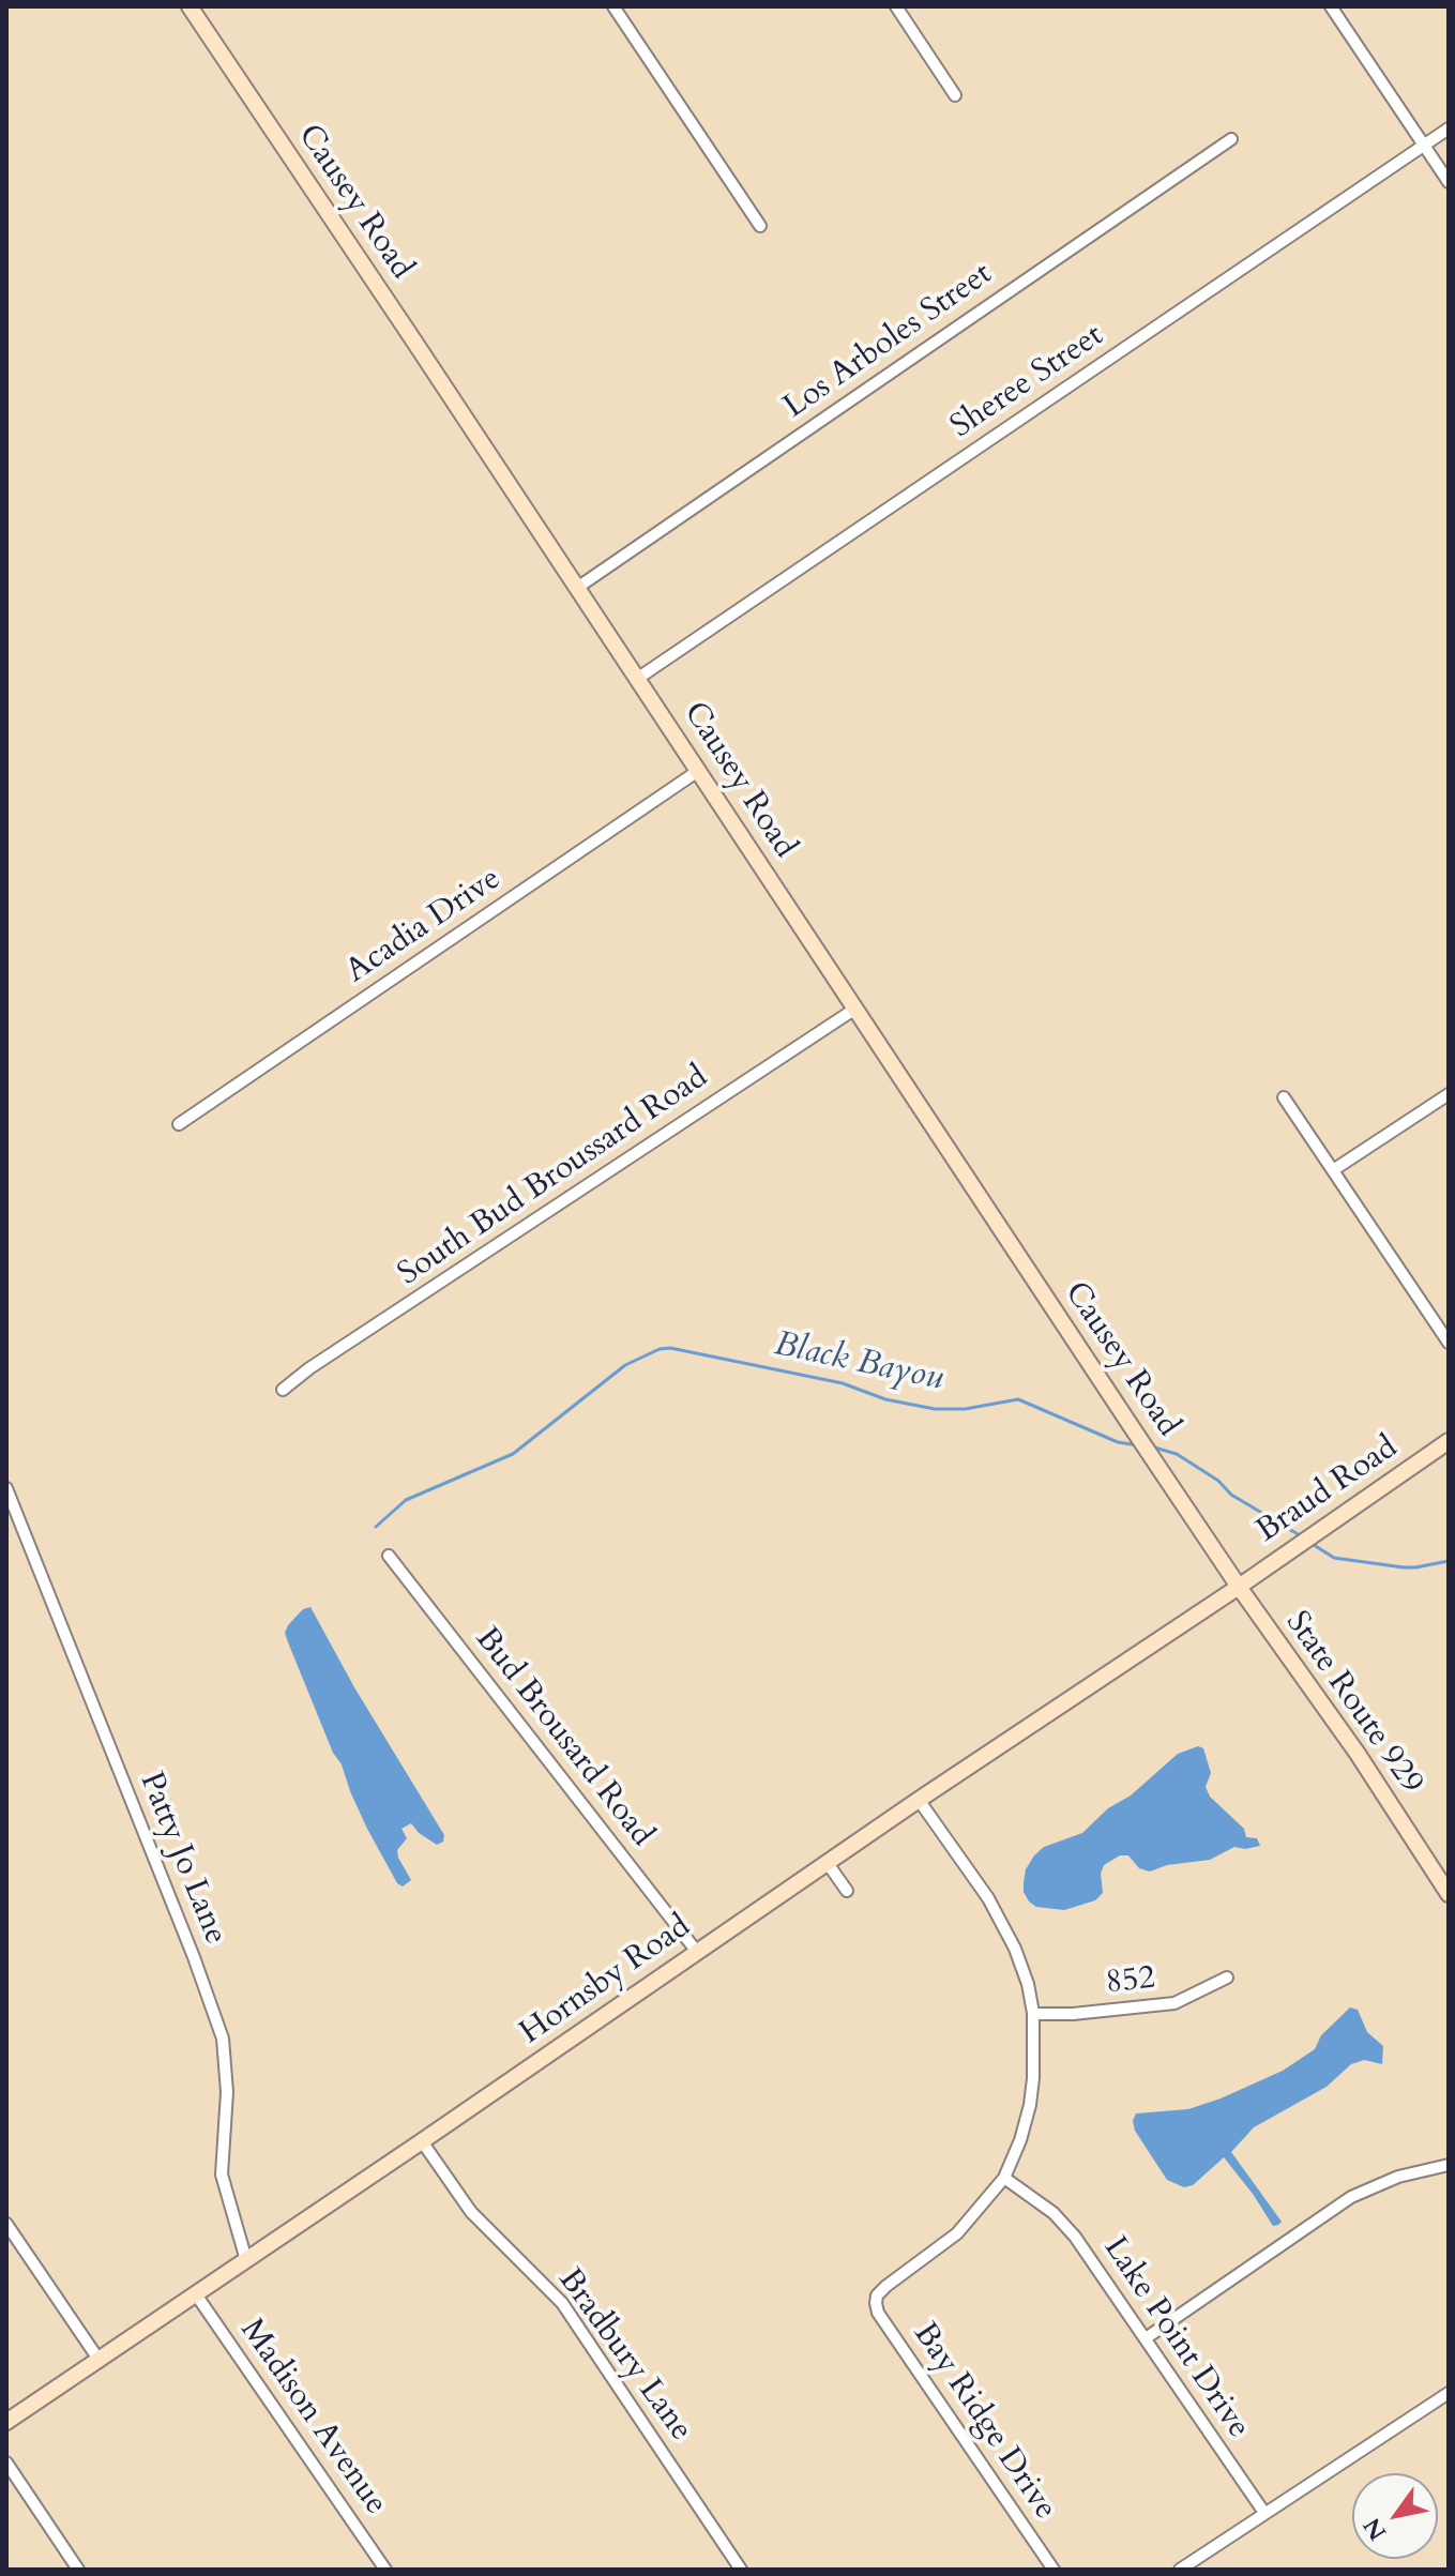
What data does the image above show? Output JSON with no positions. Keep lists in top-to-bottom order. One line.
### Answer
{"streets":{"street":["Causey Road","Los Arboles Street","Sheree Street","Acadia Drive","South Bud Broussard Road","Braud Road","State Route 929","Bud Brousard Road","Patty Jo Lane","Hornsby Road","852","Lake Point Drive","Bradbury Lane","Madison Avenue","Bay Ridge Drive"]},"crossings":[["Causey Road","Los Arboles Street"],["Causey Road","Sheree Street"],["Causey Road","Acadia Drive"],["Causey Road","South Bud Broussard Road"],["Causey Road","Braud Road"],["Causey Road","State Route 929"],["Causey Road","Hornsby Road"],["Braud Road","State Route 929"],["Braud Road","Hornsby Road"],["State Route 929","Hornsby Road"],["Bud Brousard Road","Hornsby Road"],["Patty Jo Lane","Hornsby Road"],["Hornsby Road","Bradbury Lane"],["Hornsby Road","Madison Avenue"],["Lake Point Drive","Bay Ridge Drive"]],"water":["Black Bayou"],"north":"bottom left"}
